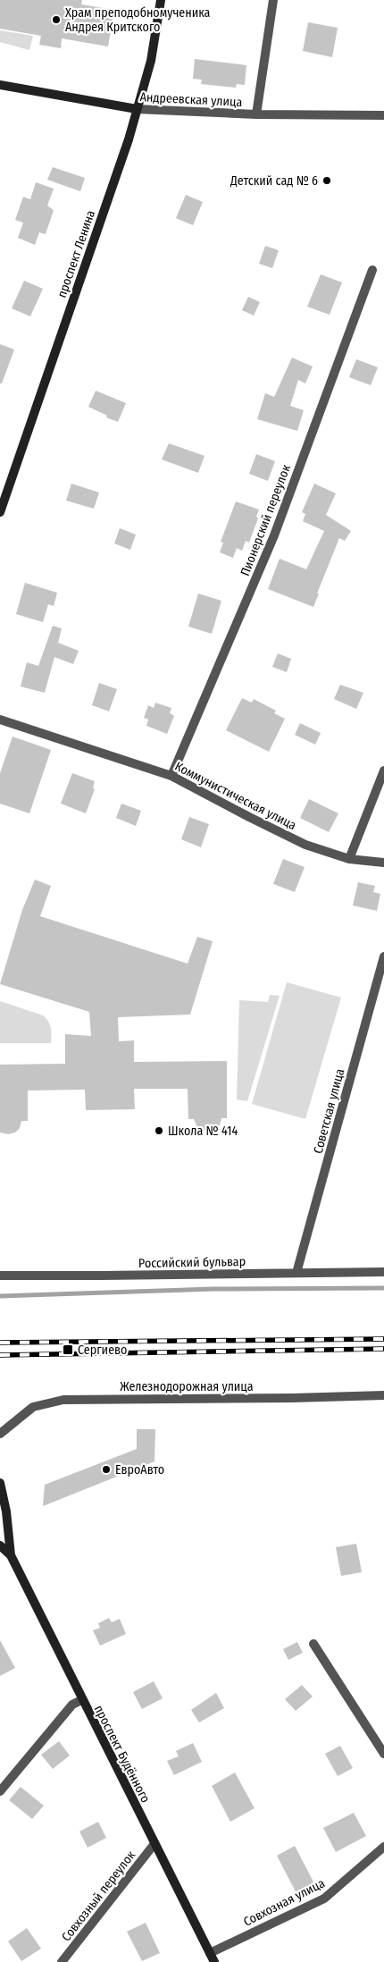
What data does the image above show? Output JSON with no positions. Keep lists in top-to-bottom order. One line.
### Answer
{"streets":{"street":["Андреевская улица","проспект Ленина","Пионерский переулок","Коммунистическая улица","Советская улица","Российский бульвар","Железнодорожная улица","проспект Будённого","Совхозный переулок","Совхозная улица"]},"crossings":[["Андреевская улица","проспект Ленина"],["Пионерский переулок","Коммунистическая улица"],["Советская улица","Российский бульвар"],["проспект Будённого","Совхозный переулок"],["проспект Будённого","Совхозная улица"]],"places":{"other":["Храм преподобномученика Андрея Критского","Детский сад № 6","Школа № 414","ЕвроАвто"],"transit":["Сергиево"]}}
